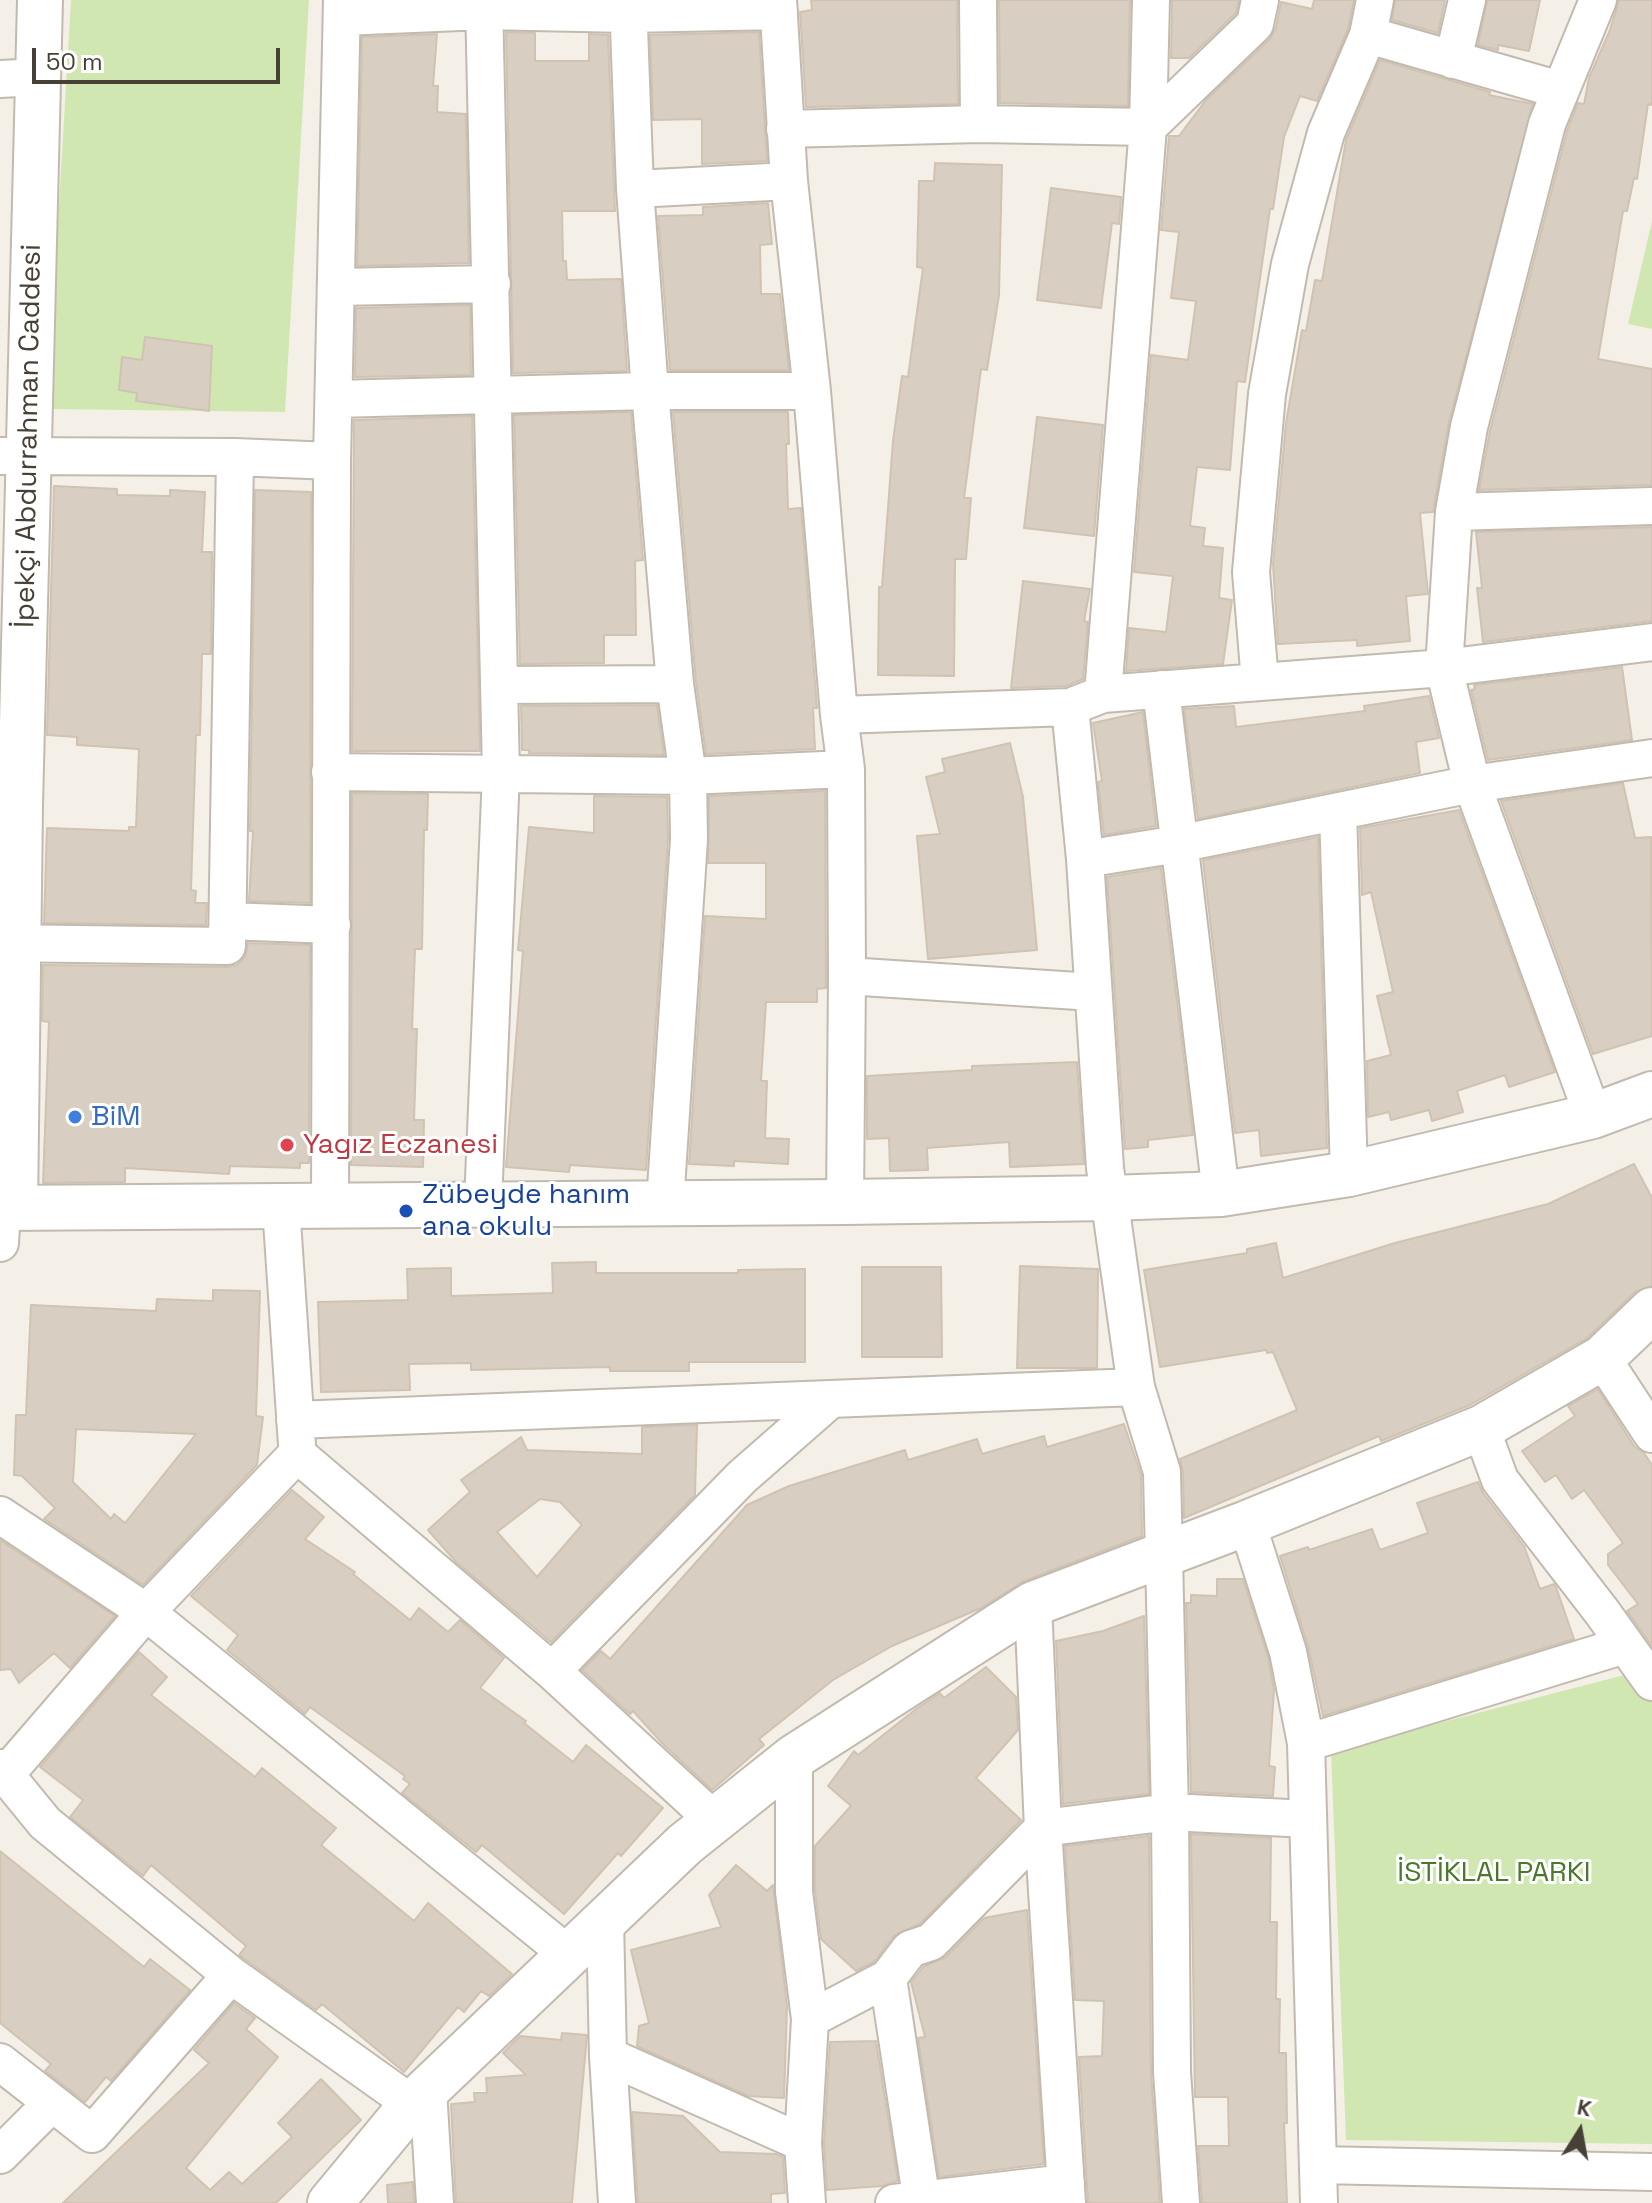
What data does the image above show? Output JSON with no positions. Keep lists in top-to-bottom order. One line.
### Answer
{"streets":{"street":["İpekçi Abdurrahman Caddesi"]},"parks":["İSTİKLAL PARKI"],"places":["BiM","Yagız Eczanesi","Zübeyde hanım ana okulu"],"scale_bar":"50 m","north":"top"}
